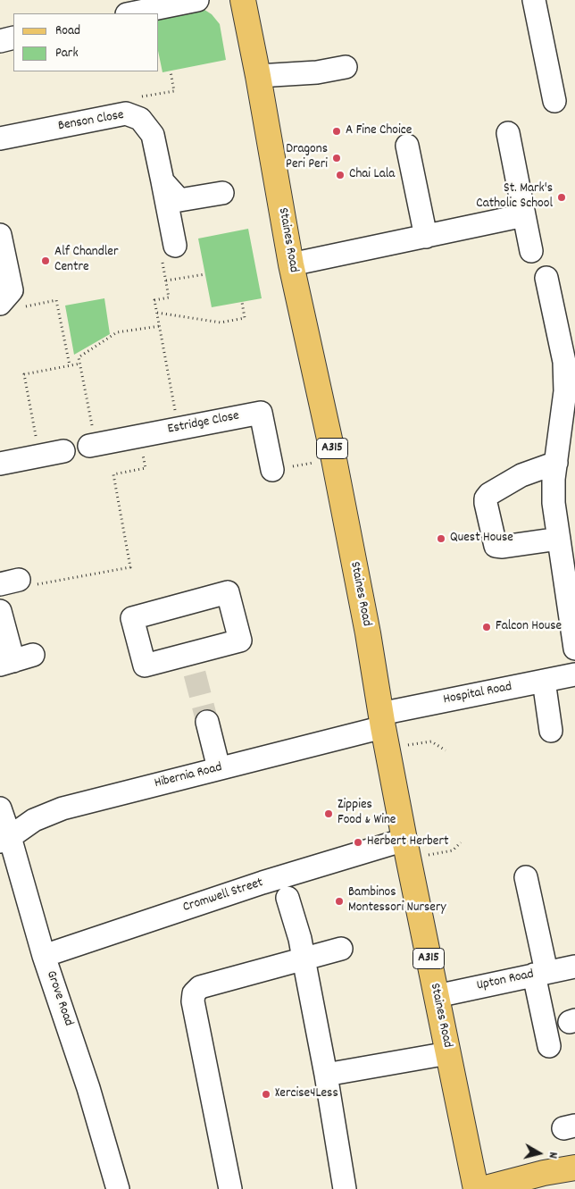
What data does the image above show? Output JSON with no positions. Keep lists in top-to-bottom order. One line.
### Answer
{"streets":{"main road":["Staines Road","A315"],"street":["Benson Close","Estridge Close","Hospital Road","Hibernia Road","Cromwell Street","Upton Road","Grove Road"]},"crossings":[["Staines Road","Hospital Road"],["Staines Road","Hibernia Road"],["Staines Road","Cromwell Street"],["Staines Road","Upton Road"],["Hospital Road","Hibernia Road"],["Hibernia Road","Grove Road"],["Cromwell Street","Grove Road"]],"places":["A Fine Choice","Dragons Peri Peri","Chai Lala","St. Mark's Catholic School","Alf Chandler Centre","Quest House","Falcon House","Zippies Food & Wine","Herbert Herbert","Bambinos Montessori Nursery","Xercise4Less"],"legend":["Road","Park"],"north":"right"}
